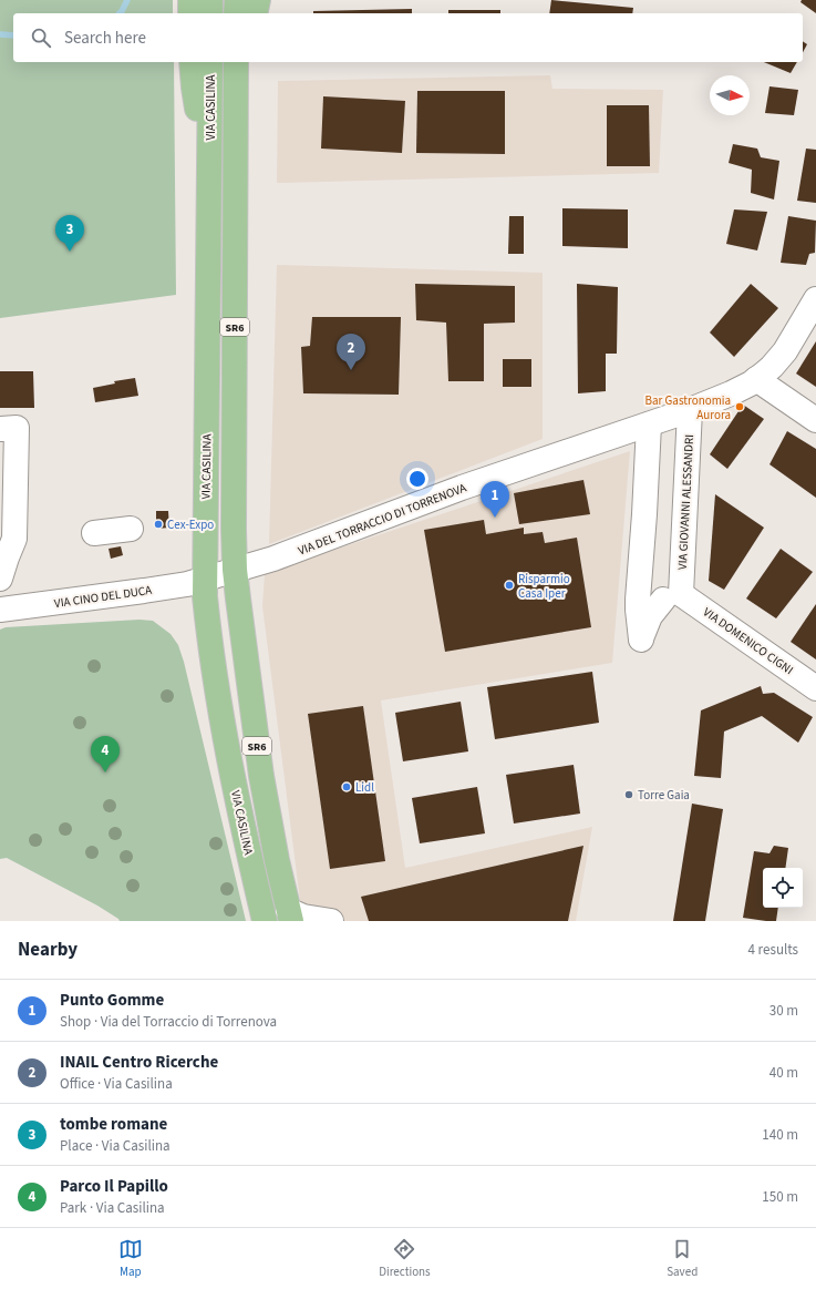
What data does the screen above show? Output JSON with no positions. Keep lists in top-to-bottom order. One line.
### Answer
{"streets":{"main road":["VIA CASILINA","SR6"],"street":["VIA GIOVANNI ALESSANDRI","VIA DEL TORRACCIO DI TORRENOVA","VIA CINO DEL DUCA","VIA DOMENICO CIGNI"]},"crossings":[["VIA CASILINA","VIA DEL TORRACCIO DI TORRENOVA"],["VIA CASILINA","VIA CINO DEL DUCA"],["VIA GIOVANNI ALESSANDRI","VIA DEL TORRACCIO DI TORRENOVA"],["VIA GIOVANNI ALESSANDRI","VIA DOMENICO CIGNI"],["VIA DEL TORRACCIO DI TORRENOVA","VIA CINO DEL DUCA"]],"places":["Bar Gastronomia Aurora","Cex-Expo","Risparmio Casa Iper","Lidl","Torre Gaia"],"north":"right","page":{"search":"Search here","pins":["3","2","1","4"],"heading":["Nearby","4 results"],"list":[{"mark":"1","name":"Punto Gomme","note":"Shop · Via del Torraccio di Torrenova","value":"30 m"},{"mark":"2","name":"INAIL Centro Ricerche","note":"Office · Via Casilina","value":"40 m"},{"mark":"3","name":"tombe romane","note":"Place · Via Casilina","value":"140 m"},{"mark":"4","name":"Parco Il Papillo","note":"Park · Via Casilina","value":"150 m"}],"nav":["Map","Directions","Saved"]}}
